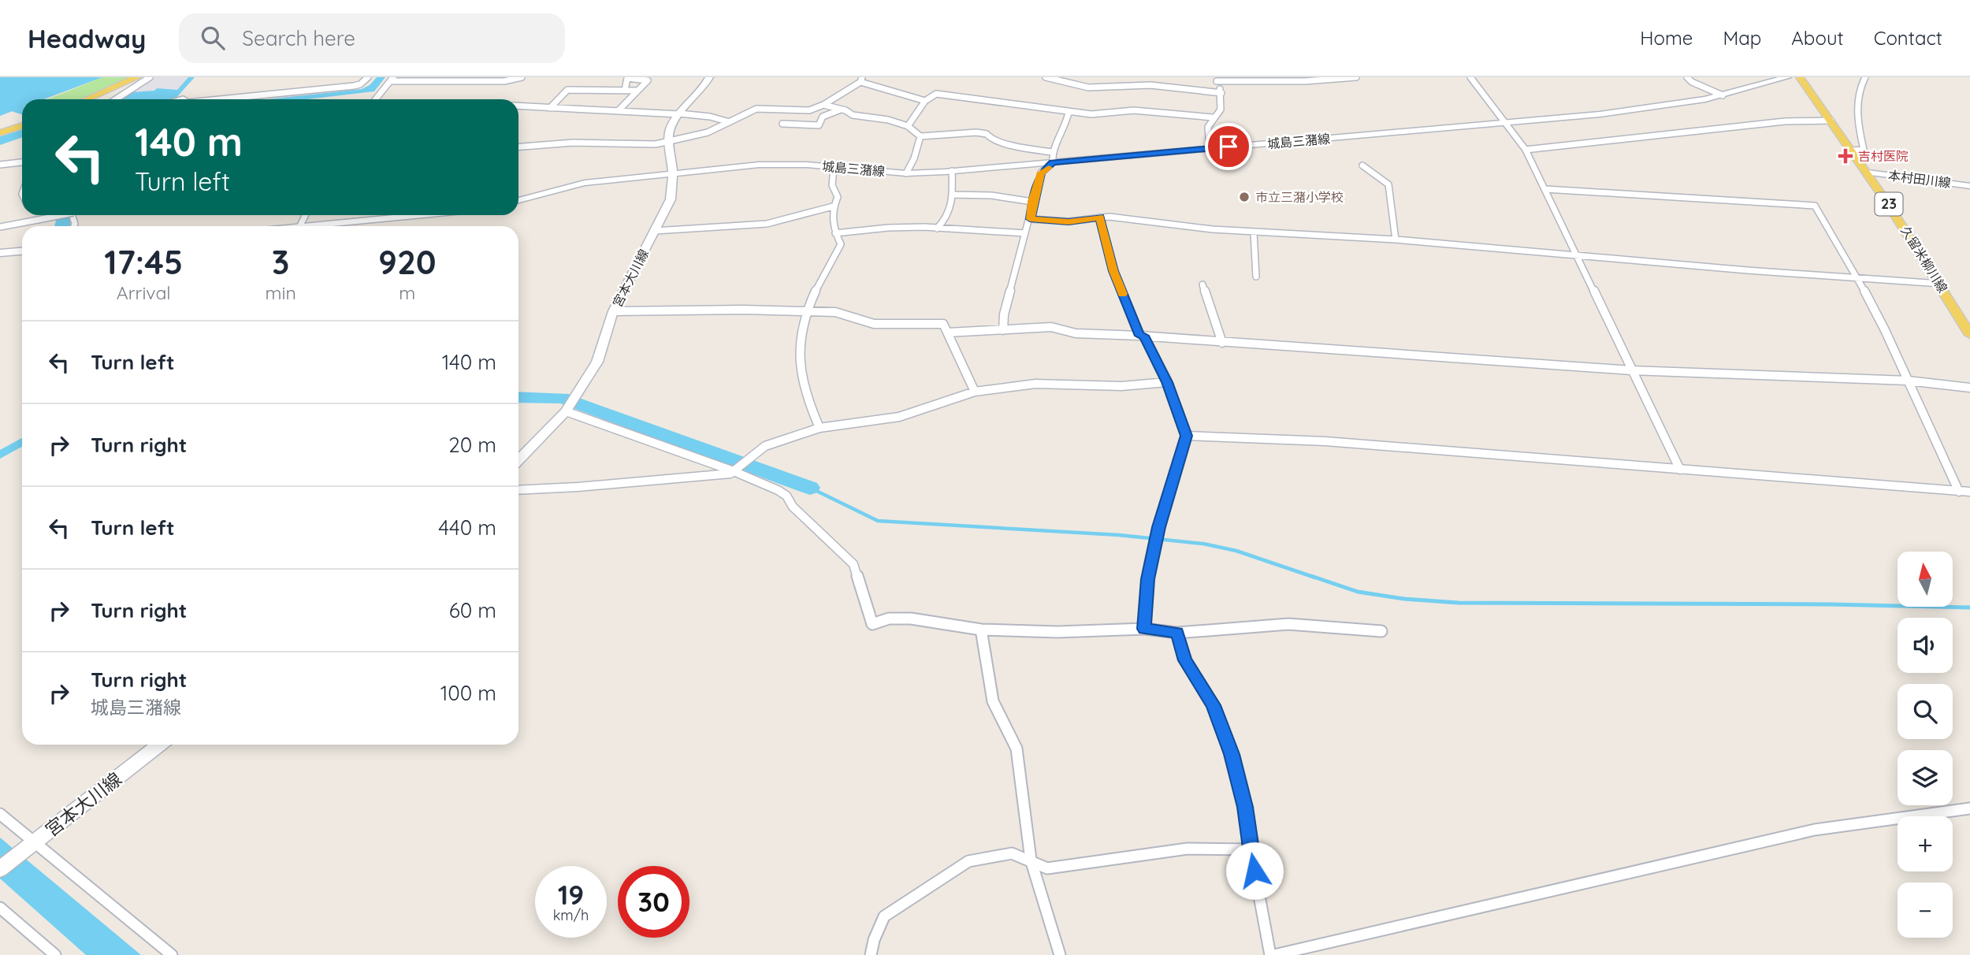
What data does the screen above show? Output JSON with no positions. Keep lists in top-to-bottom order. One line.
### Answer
{"streets":{"main road":["城島三潴線","本村田川線","23","久留米柳川線","宮本大川線"]},"crossings":[["城島三潴線","宮本大川線"],["本村田川線","久留米柳川線"]],"places":{"health":["吉村医院"],"other":["市立三潴小学校"]},"north":"top","page":{"header":"Headway","search":"Search here","nav":["Home","Map","About","Contact"],"turn":["140 m","Turn left"],"eta":["17:45","Arrival","3","min","920","m"],"list":[{"name":"Turn left","value":"140 m"},{"name":"Turn right","value":"20 m"},{"name":"Turn left","value":"440 m"},{"name":"Turn right","value":"60 m"},{"name":"Turn right","note":"城島三潴線","value":"100 m"}],"map_buttons":["+","−"],"speed":"19 km/h","limit":"30"}}
